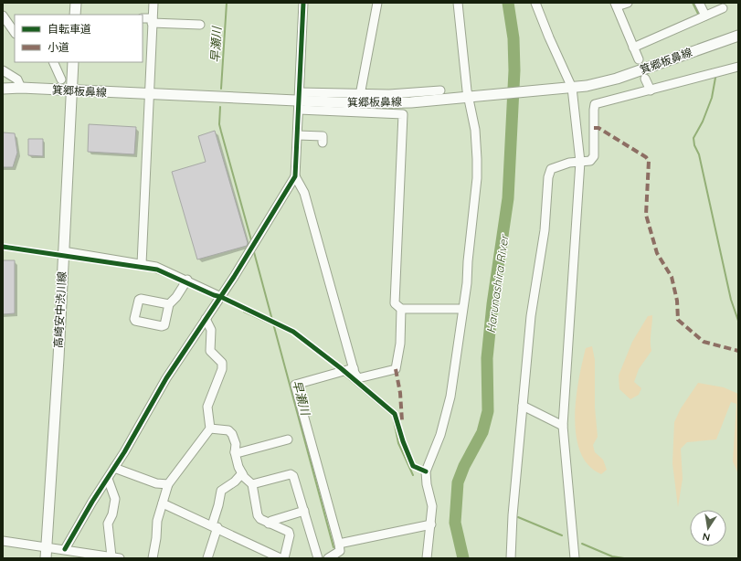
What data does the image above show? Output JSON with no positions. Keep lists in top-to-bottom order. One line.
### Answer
{"streets":{"main road":["箕郷板鼻線","高崎安中渋川線"]},"crossings":[["箕郷板鼻線","高崎安中渋川線"]],"water":["早瀬川","Harunashira River"],"legend":["自転車道","小道"],"north":"bottom"}
